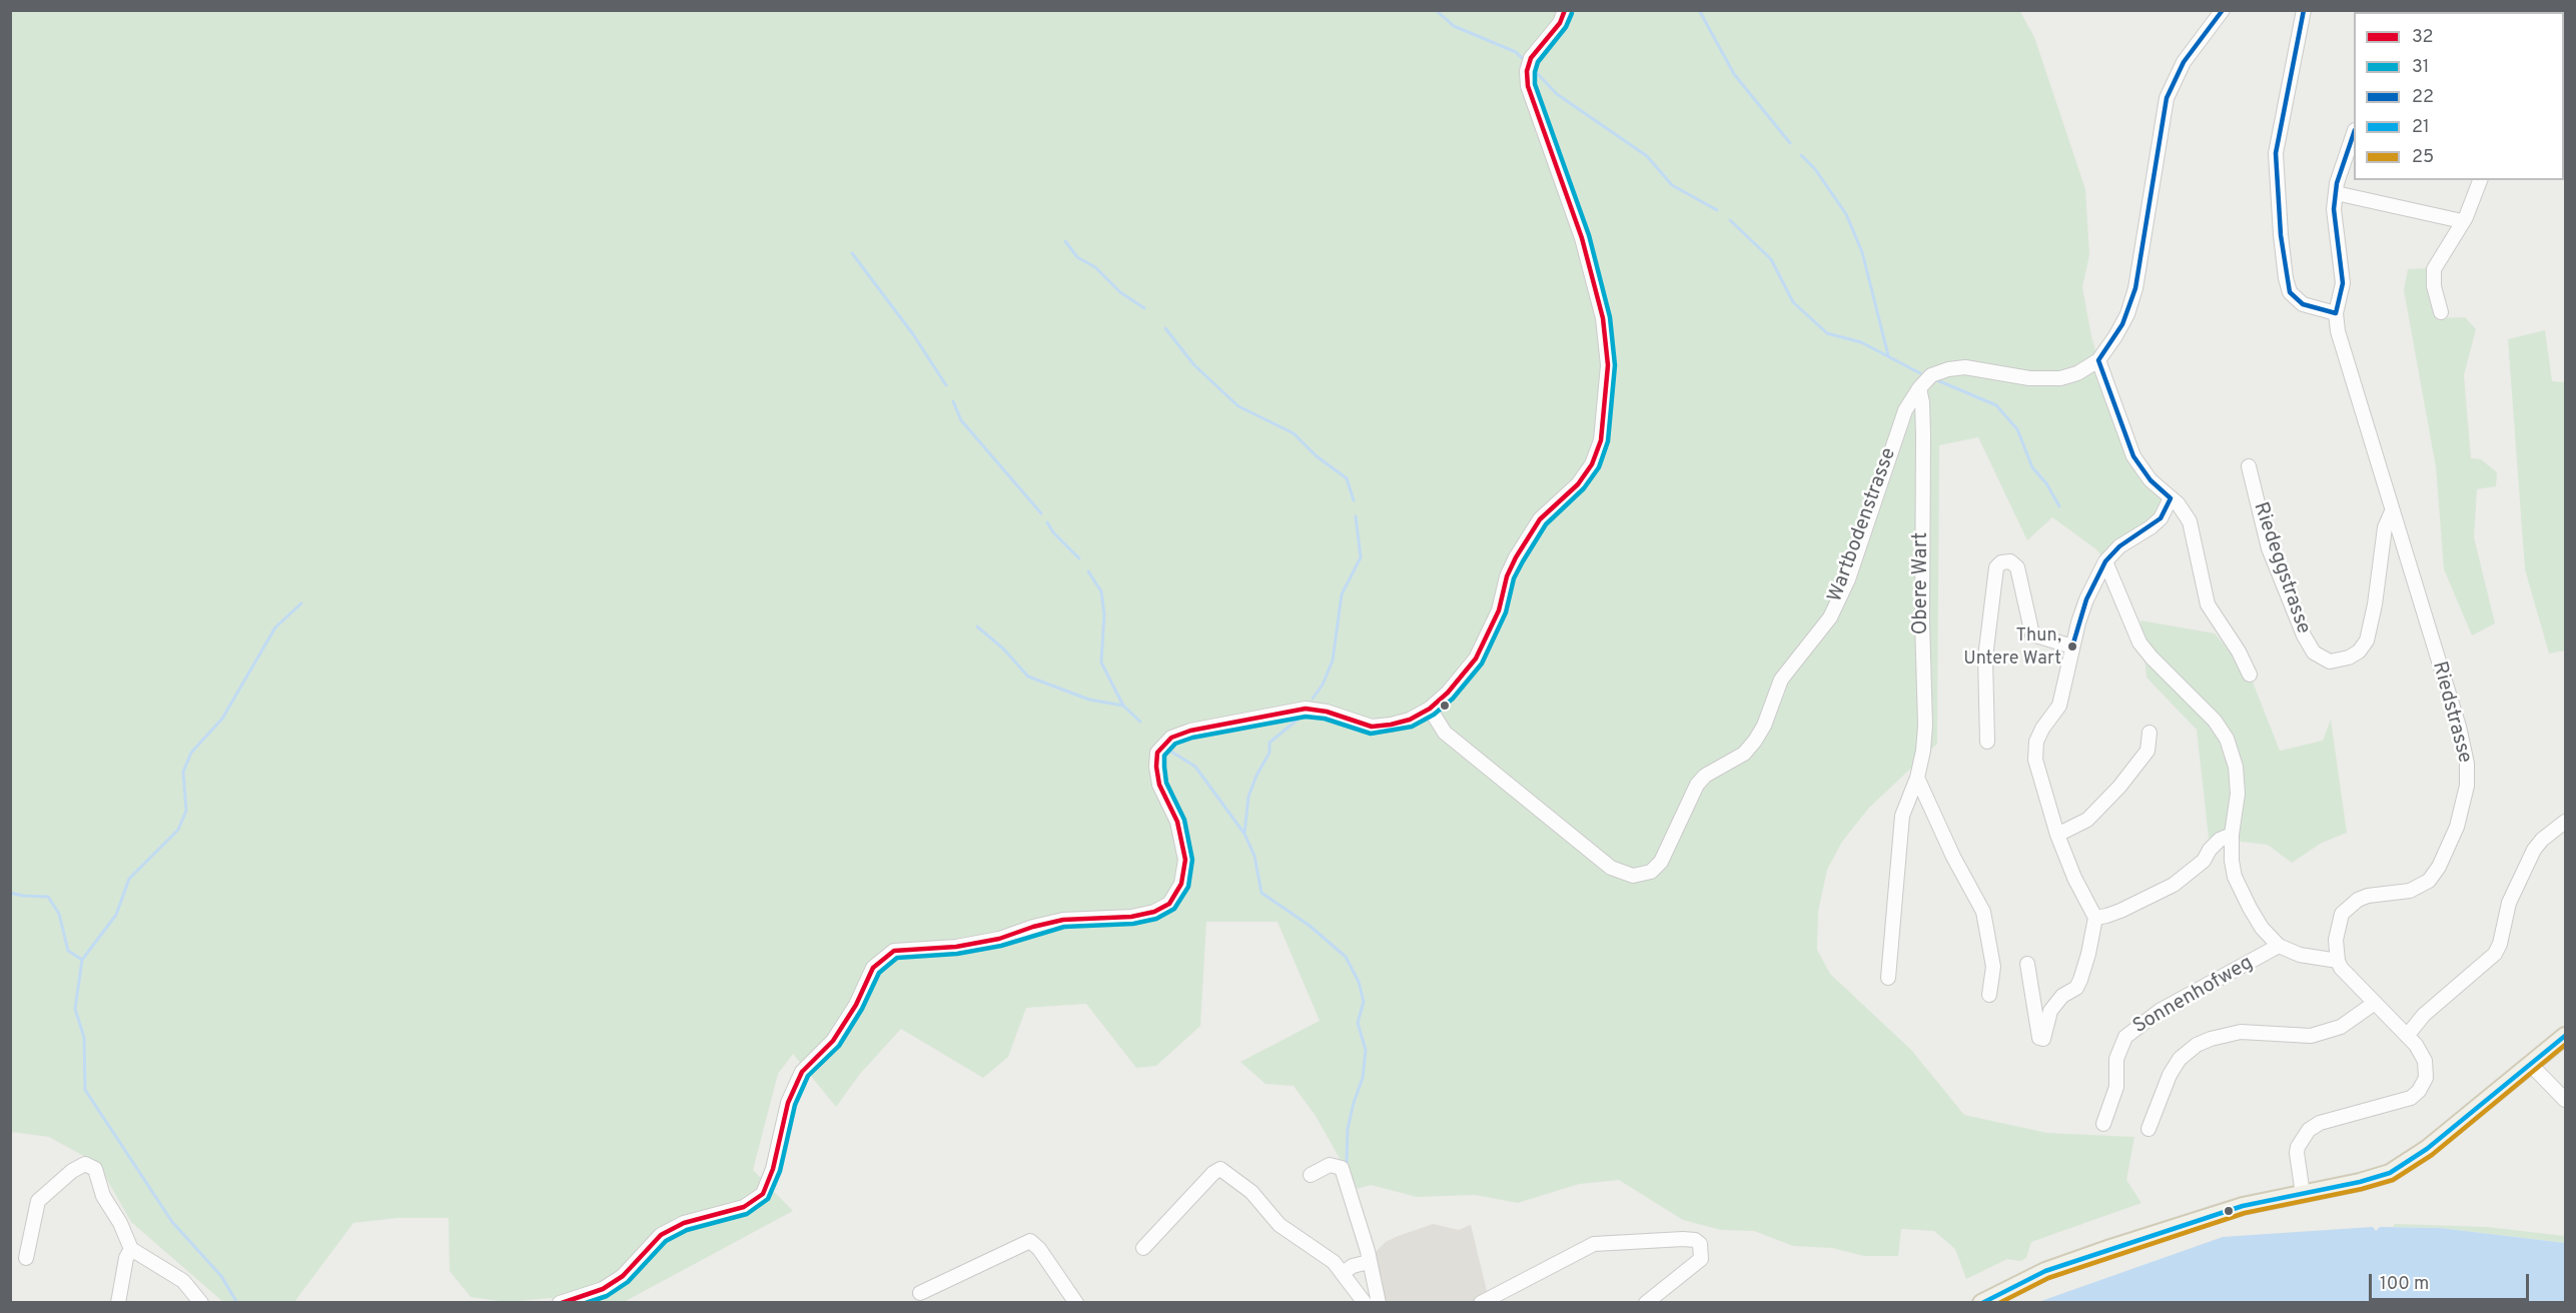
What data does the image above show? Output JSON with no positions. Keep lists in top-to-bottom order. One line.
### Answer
{"streets":{"street":["Wartbodenstrasse","Riedeggstrasse","Obere Wart","Riedstrasse","Sonnenhofweg"]},"crossings":[["Wartbodenstrasse","Obere Wart"],["Riedeggstrasse","Riedstrasse"]],"places":["Thun, Untere Wart"],"lines":["transit line 32","transit line 22","transit line 31","transit line 21","transit line 25"],"legend":["32","31","22","21","25"],"scale_bar":"100 m"}
